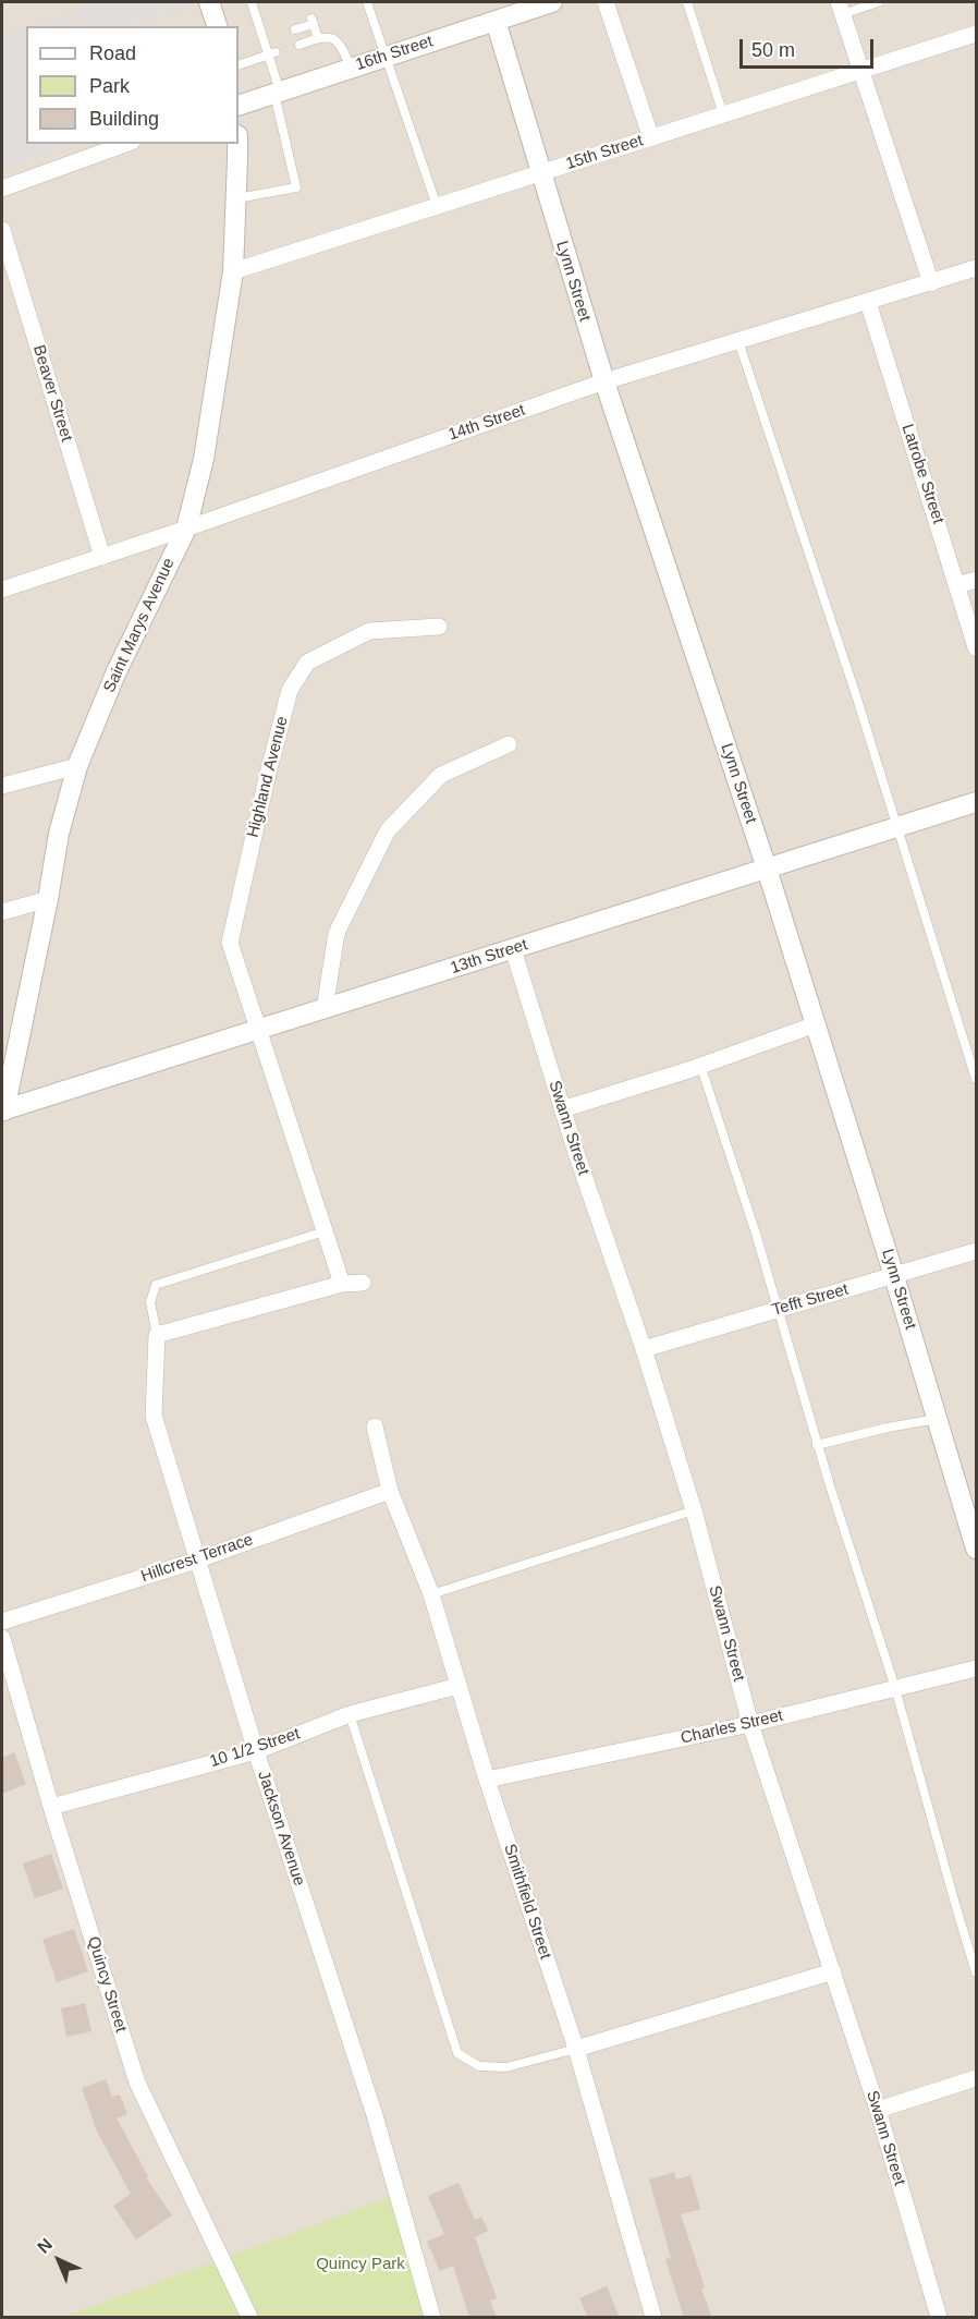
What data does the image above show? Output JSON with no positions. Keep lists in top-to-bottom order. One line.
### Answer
{"streets":{"street":["16th Street","15th Street","Lynn Street","Beaver Street","14th Street","Latrobe Street","Saint Marys Avenue","Highland Avenue","13th Street","Swann Street","Tefft Street","Hillcrest Terrace","Charles Street","10 1/2 Street","Jackson Avenue","Smithfield Street","Quincy Street"]},"crossings":[["16th Street","Lynn Street"],["15th Street","Lynn Street"],["15th Street","Saint Marys Avenue"],["Lynn Street","14th Street"],["Lynn Street","13th Street"],["Lynn Street","Tefft Street"],["Beaver Street","14th Street"],["14th Street","Latrobe Street"],["14th Street","Saint Marys Avenue"],["Saint Marys Avenue","13th Street"],["Highland Avenue","13th Street"],["13th Street","Swann Street"],["Swann Street","Tefft Street"],["Swann Street","Charles Street"],["Hillcrest Terrace","Jackson Avenue"],["Hillcrest Terrace","Smithfield Street"],["Charles Street","Smithfield Street"],["10 1/2 Street","Jackson Avenue"],["10 1/2 Street","Smithfield Street"],["10 1/2 Street","Quincy Street"]],"parks":["Quincy Park"],"legend":["Road","Park","Building"],"scale_bar":"50 m","north":"top left"}
